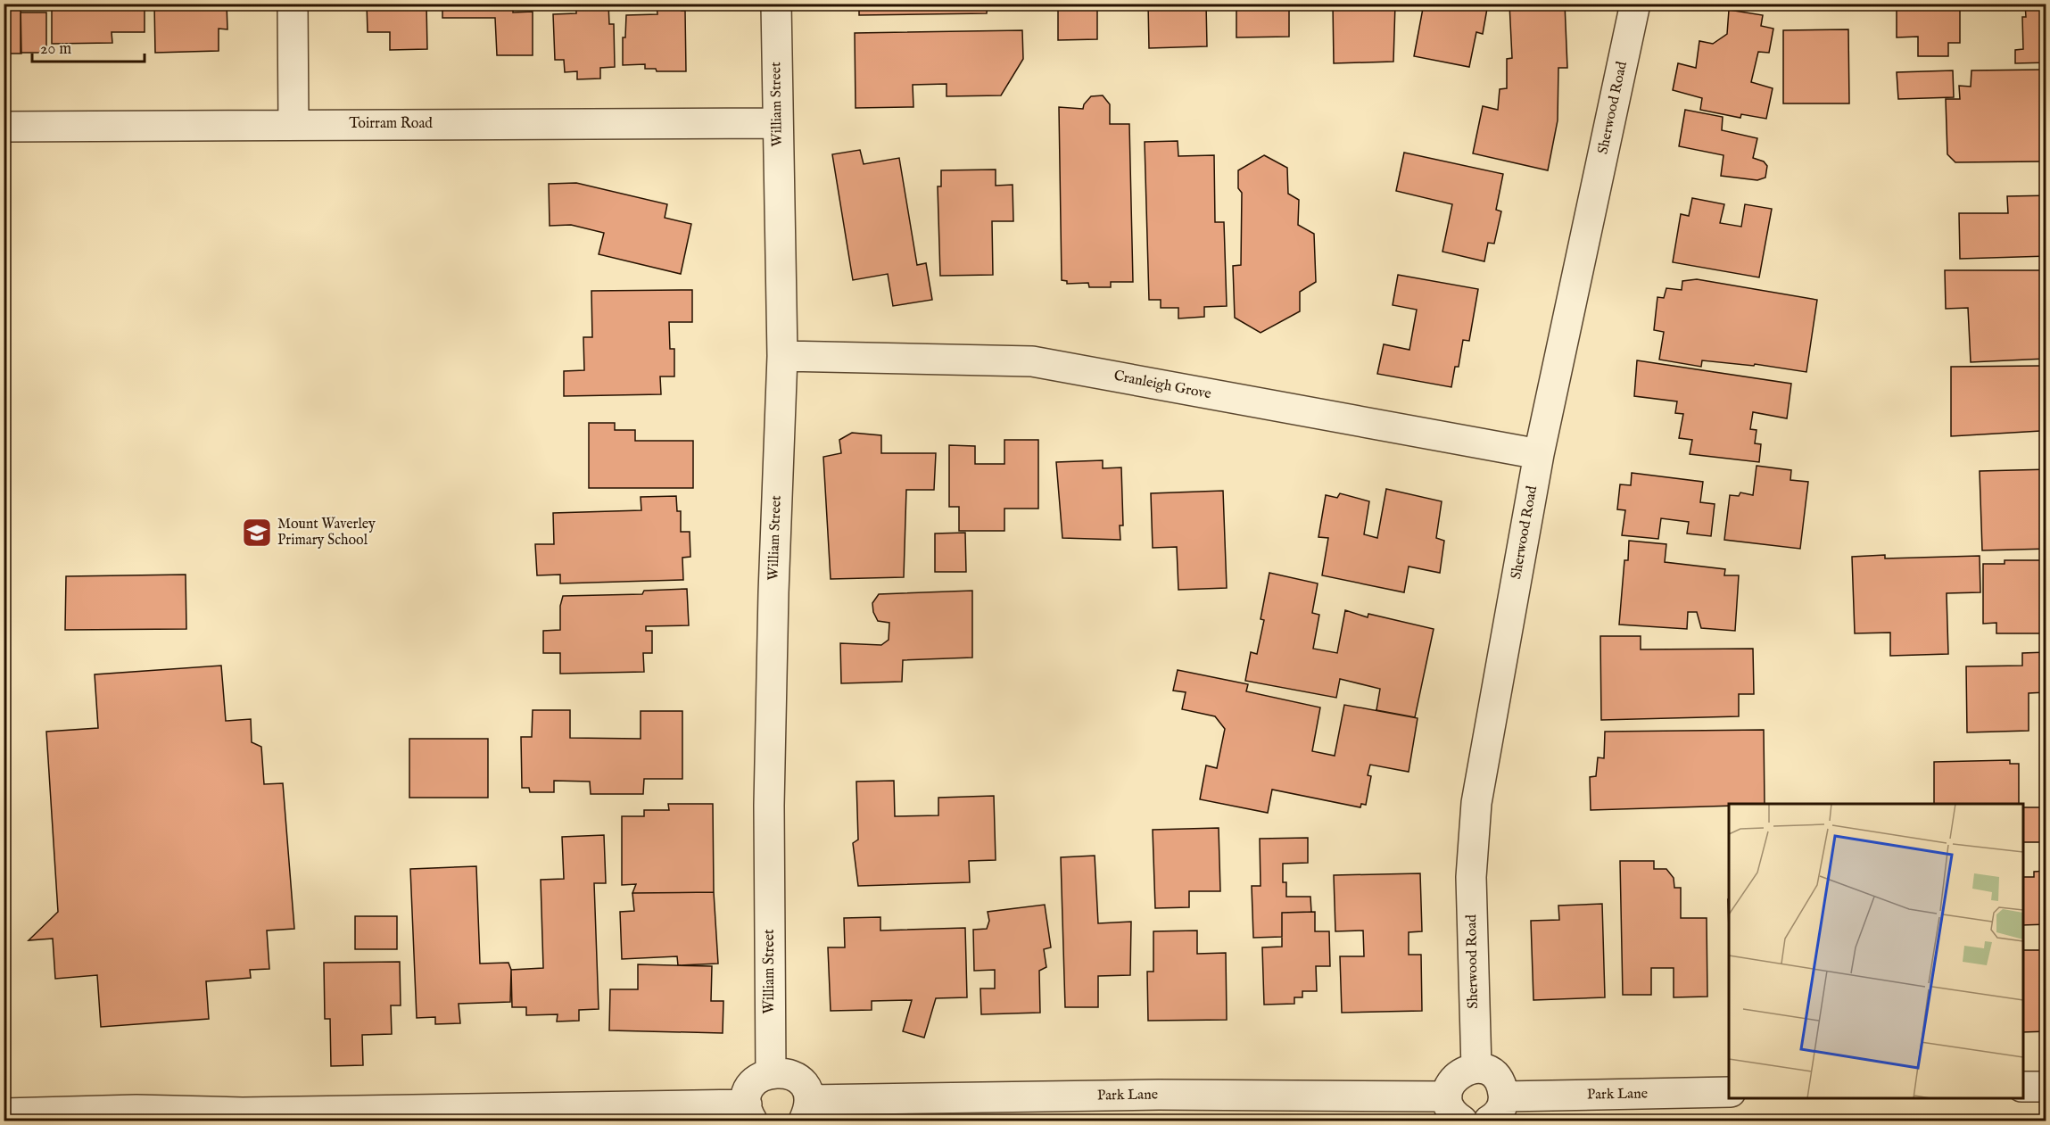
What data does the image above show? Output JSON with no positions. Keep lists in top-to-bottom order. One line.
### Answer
{"streets":{"street":["William Street","Sherwood Road","Toirram Road","Cranleigh Grove","Park Lane"]},"crossings":[["William Street","Toirram Road"],["William Street","Cranleigh Grove"],["Sherwood Road","Cranleigh Grove"]],"places":{"school or university":["Mount Waverley Primary School"]},"scale_bar":"20 m"}
